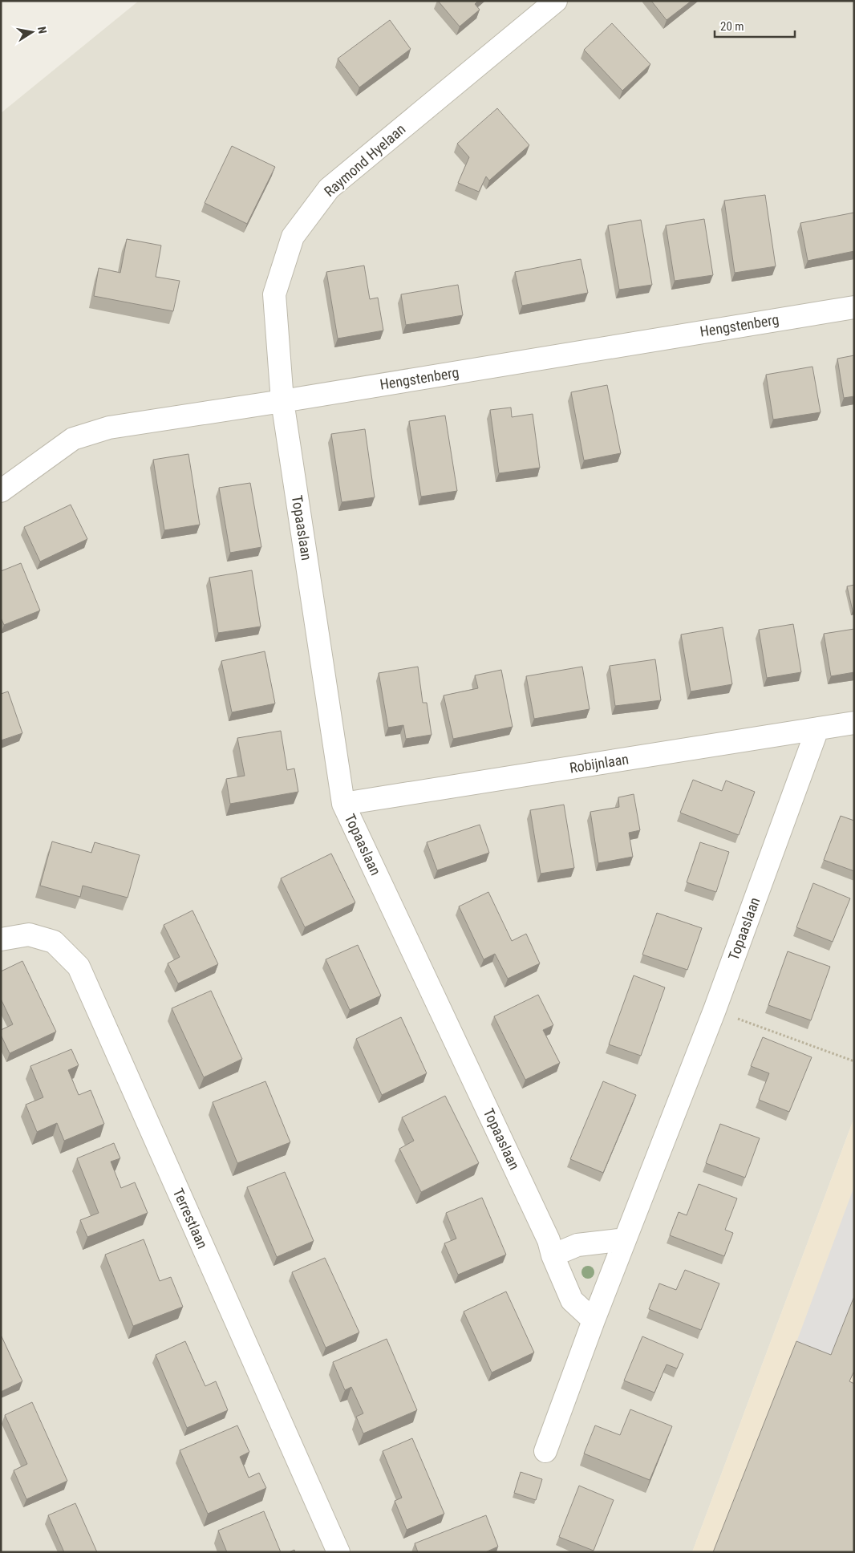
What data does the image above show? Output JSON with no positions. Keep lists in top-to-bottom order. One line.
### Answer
{"streets":{"street":["Raymond Hyelaan","Hengstenberg","Topaaslaan","Robijnlaan","Terrestlaan"]},"crossings":[["Raymond Hyelaan","Hengstenberg"],["Raymond Hyelaan","Topaaslaan"],["Hengstenberg","Topaaslaan"],["Topaaslaan","Robijnlaan"]],"scale_bar":"20 m","north":"right"}
